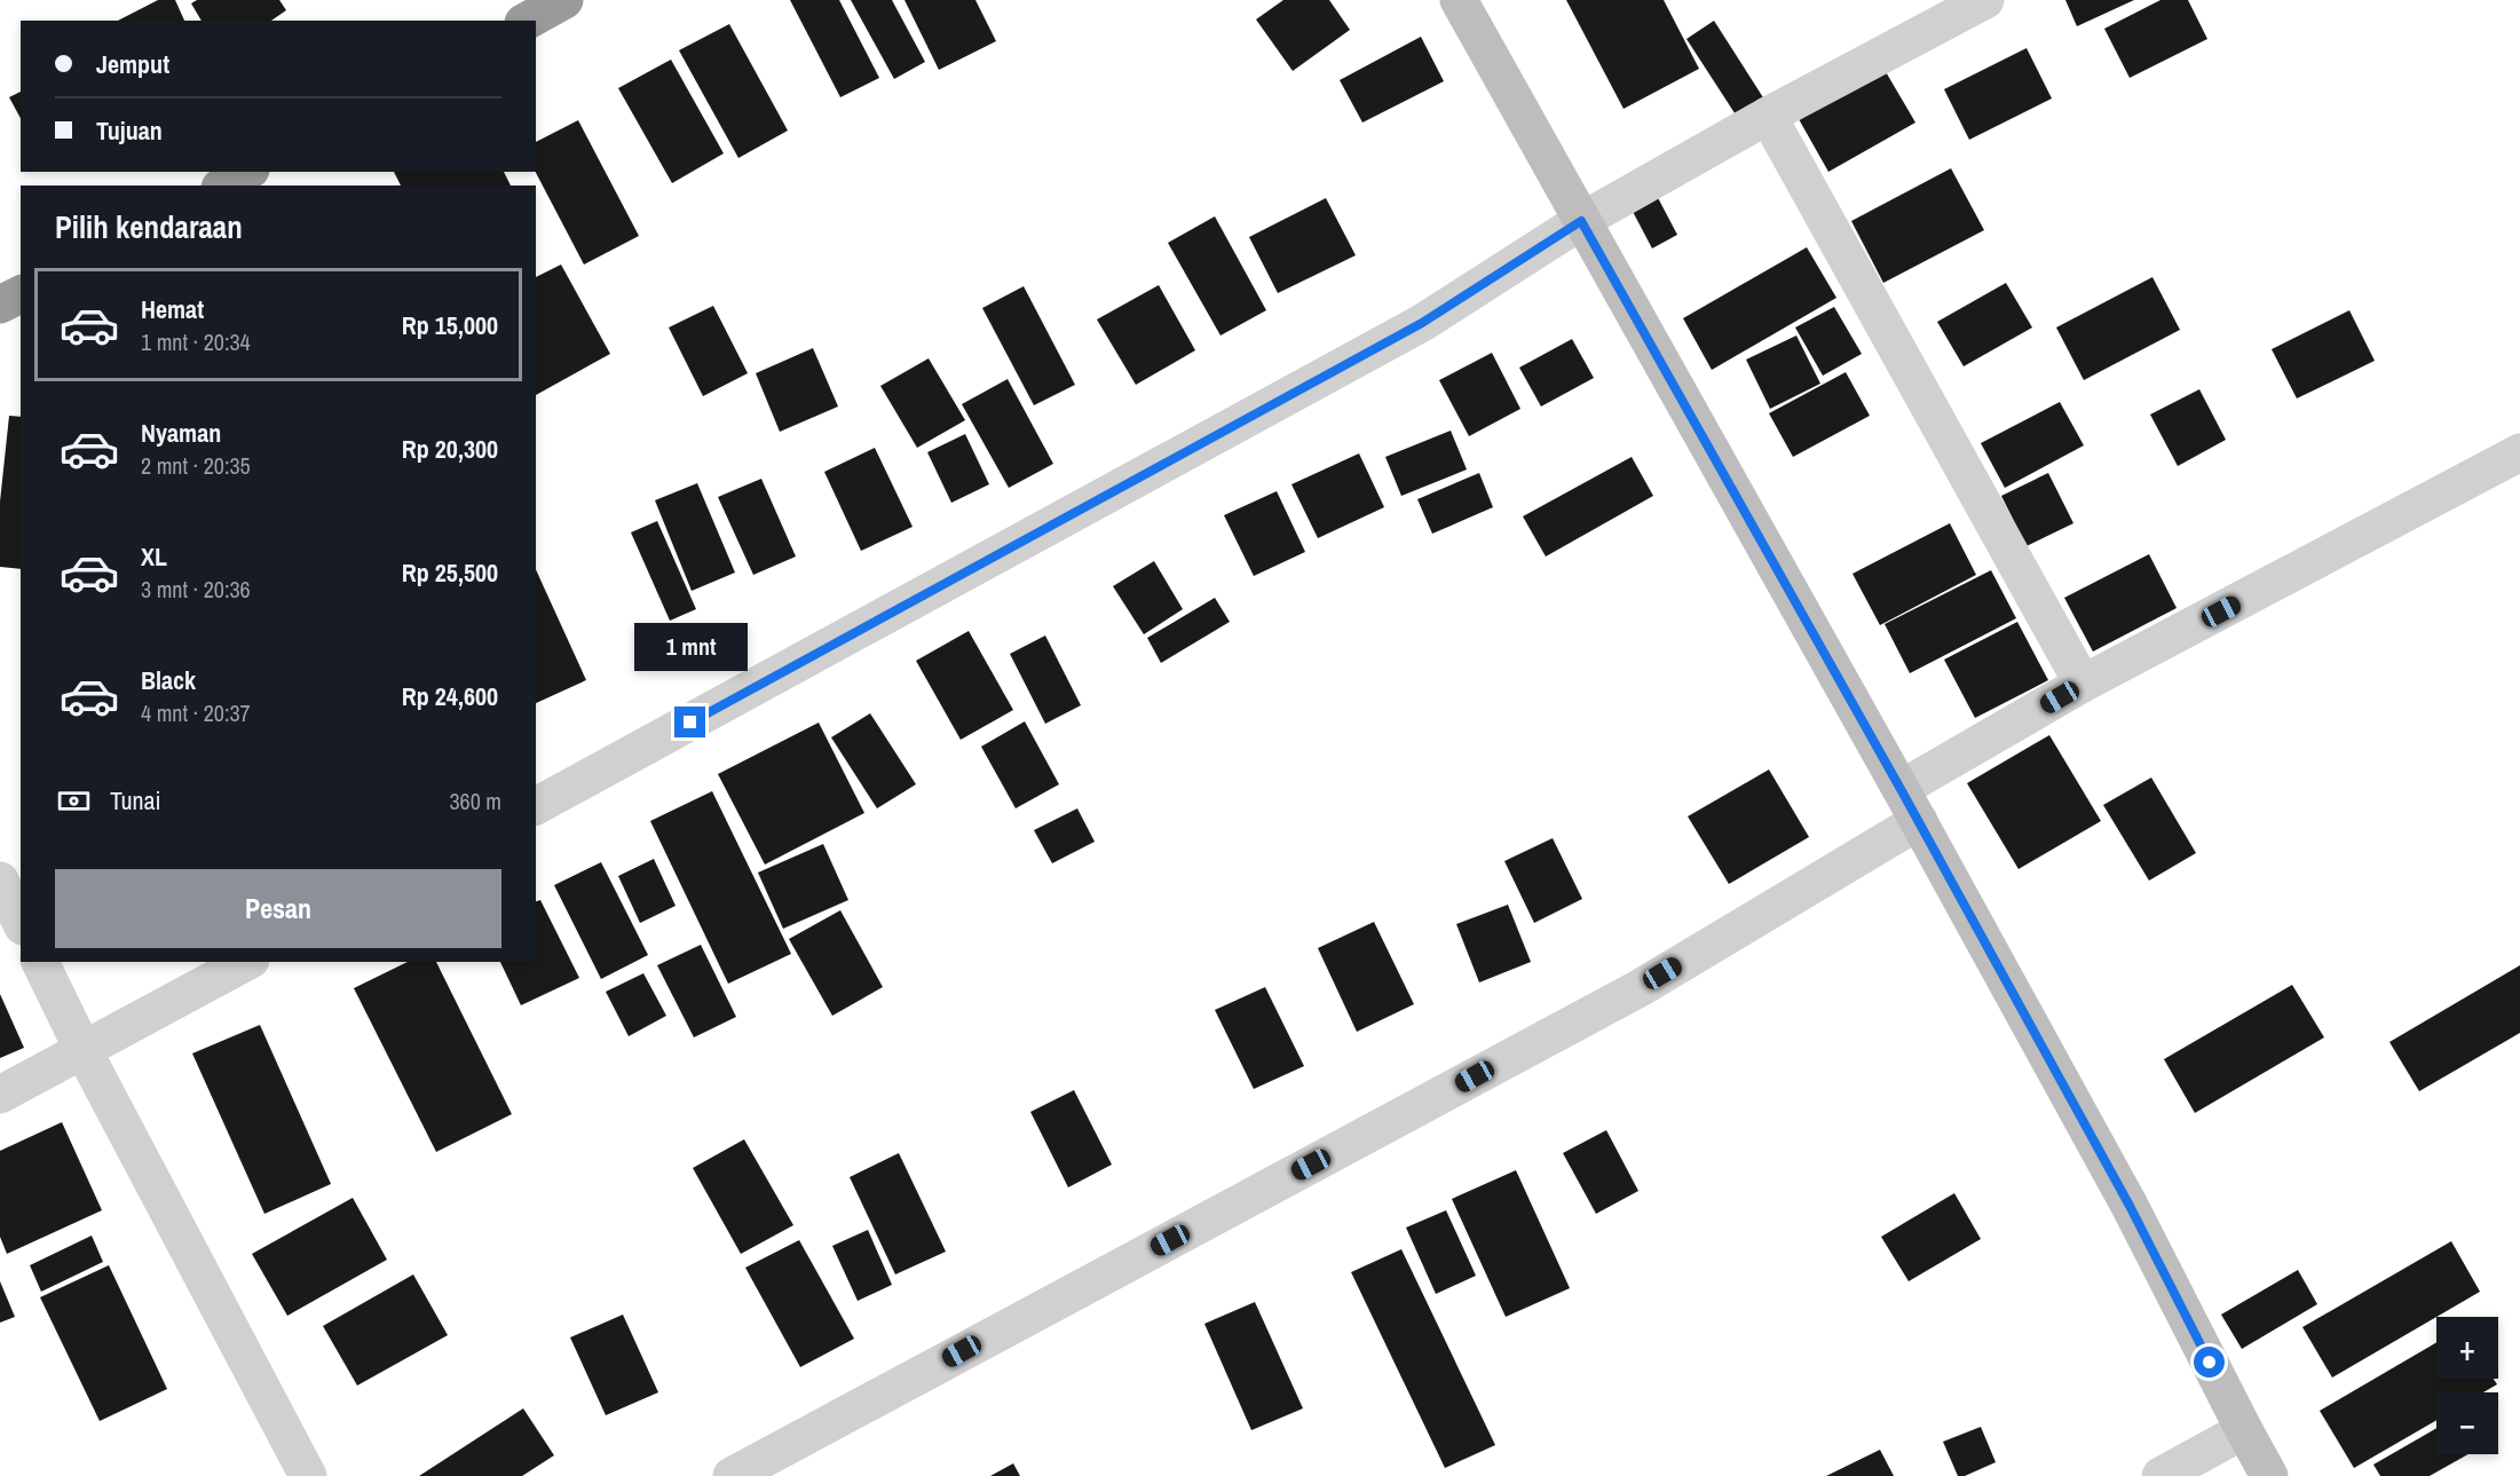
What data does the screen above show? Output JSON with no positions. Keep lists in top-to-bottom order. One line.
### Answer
{"page":{"banner":["Jemput","Tujuan"],"heading":"Pilih kendaraan","list":[{"name":"Hemat","note":"1 mnt · 20:34","value":"Rp 15,000"},{"name":"Nyaman","note":"2 mnt · 20:35","value":"Rp 20,300"},{"name":"XL","note":"3 mnt · 20:36","value":"Rp 25,500"},{"name":"Black","note":"4 mnt · 20:37","value":"Rp 24,600"}],"bubble":"1 mnt","pay":["Tunai","360 m"],"buttons":"Pesan","map_buttons":["+","−"]}}
